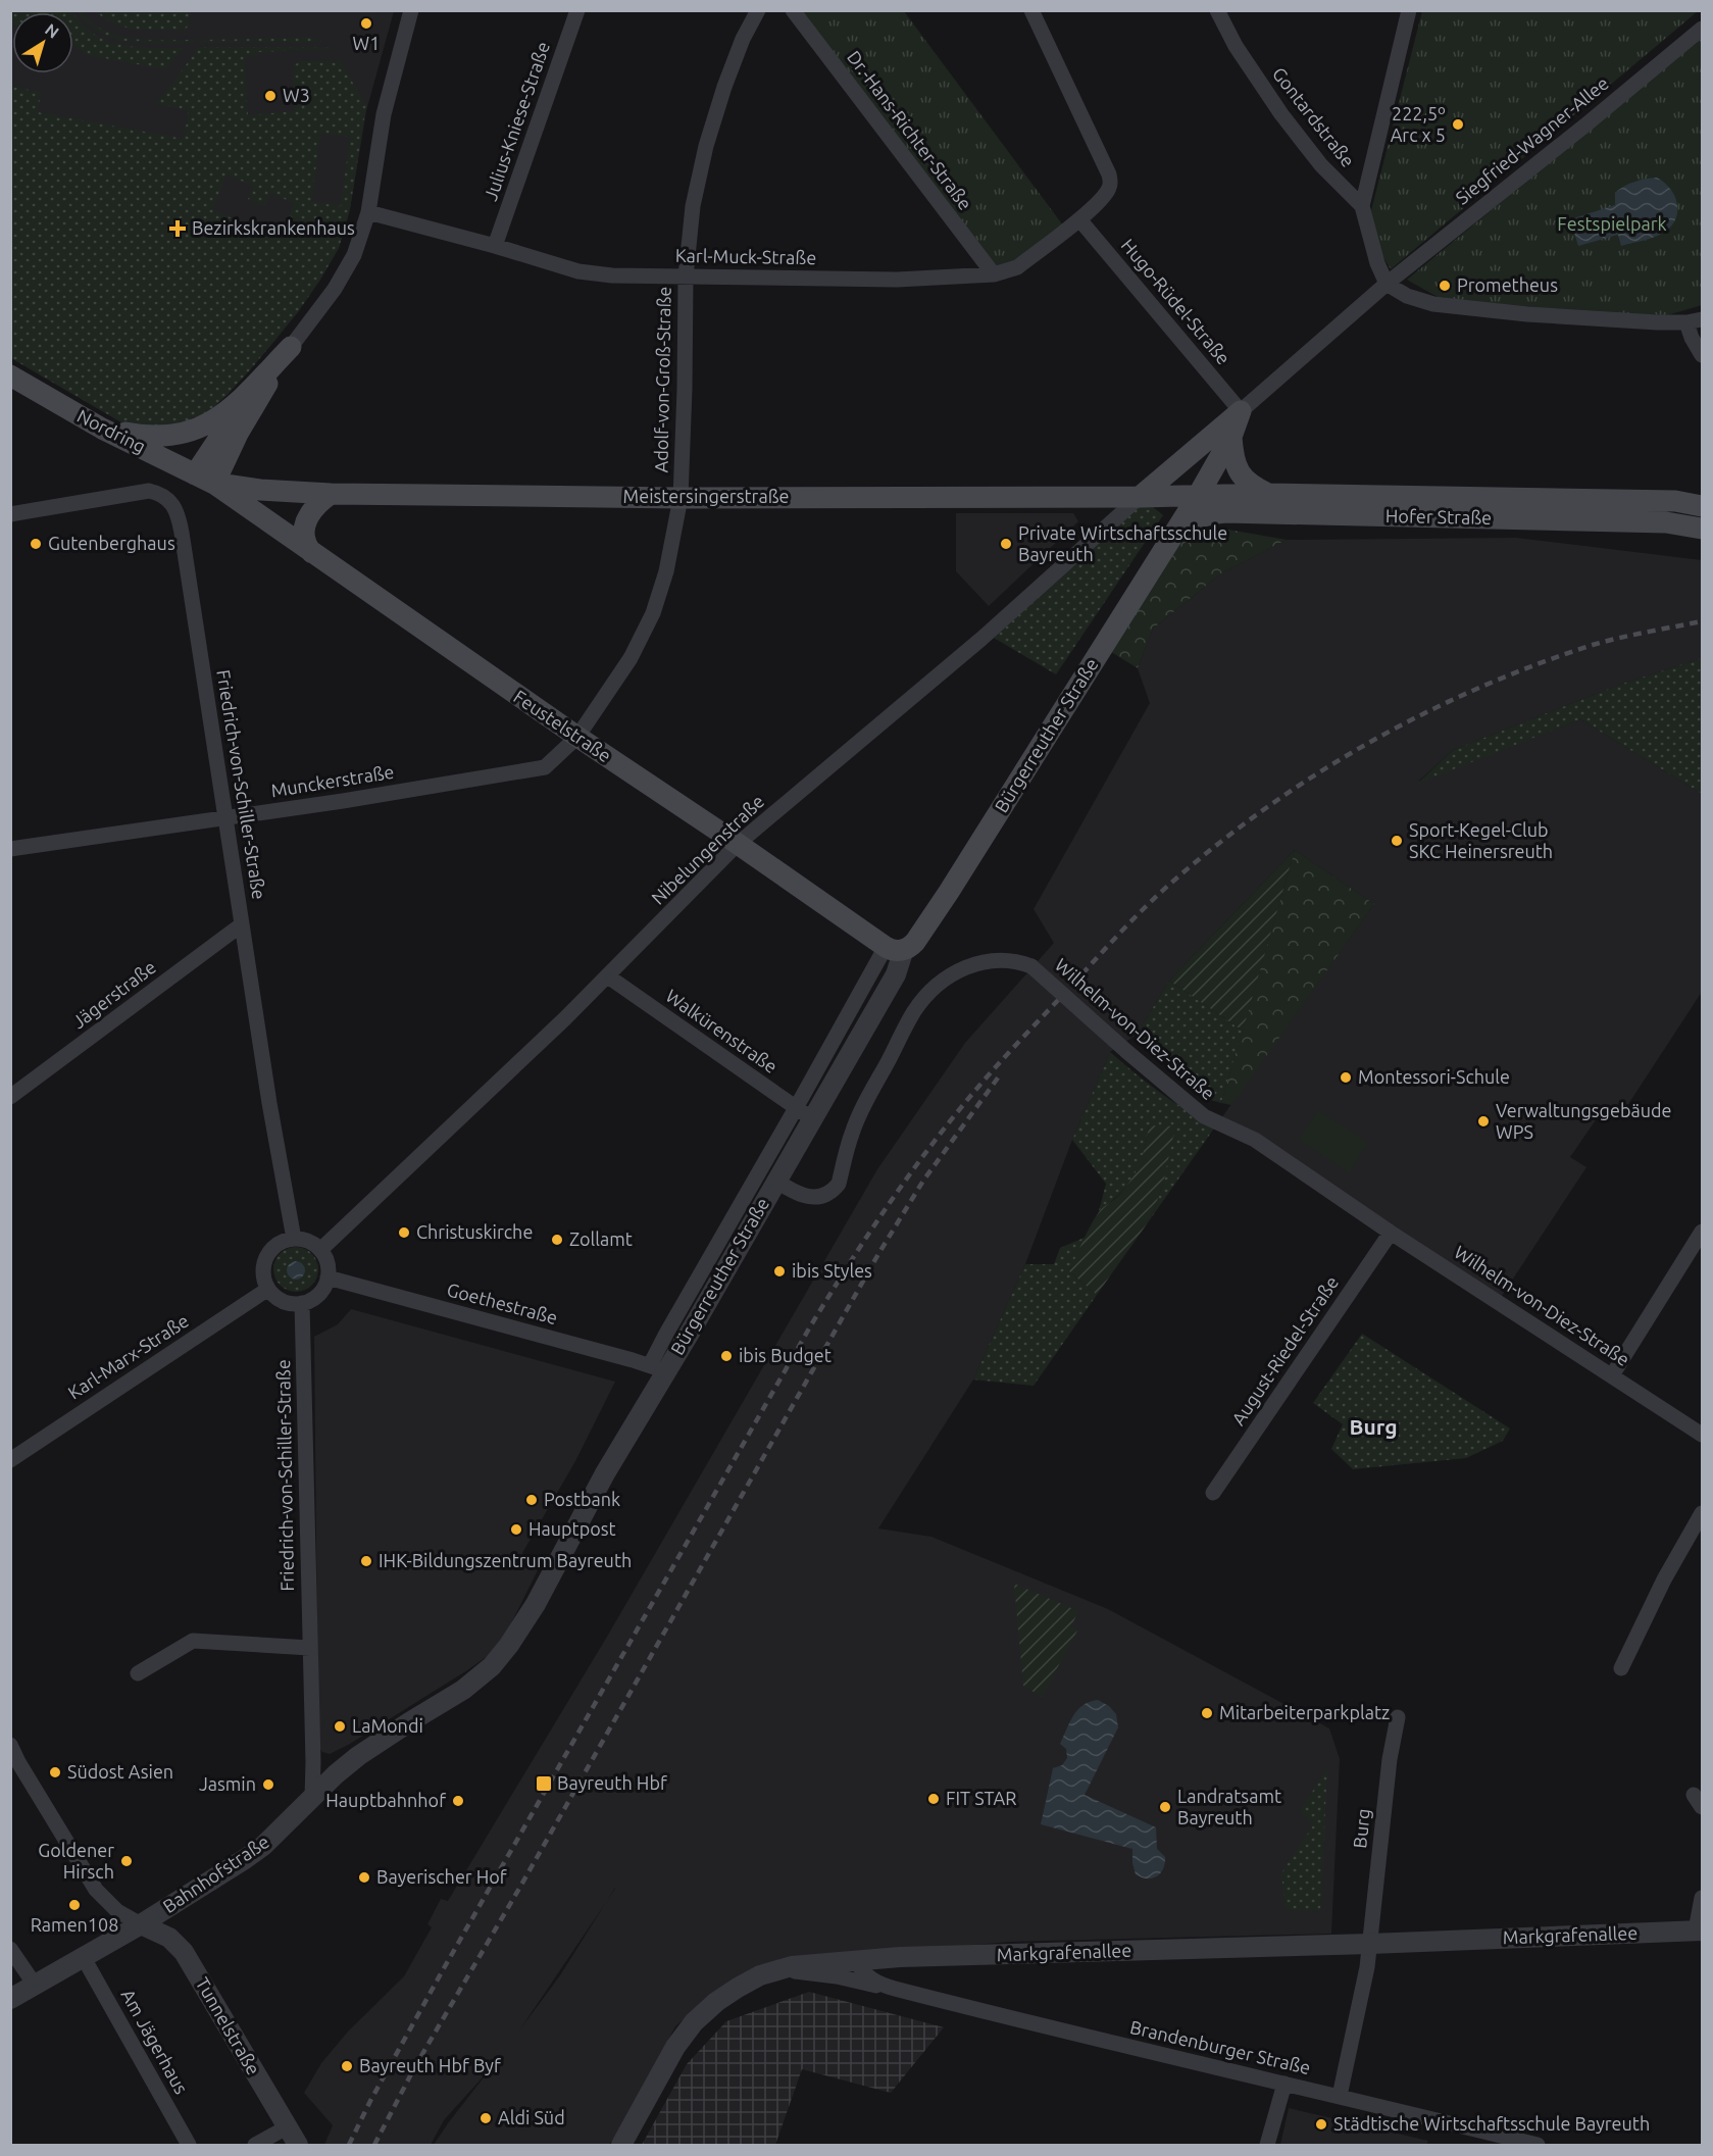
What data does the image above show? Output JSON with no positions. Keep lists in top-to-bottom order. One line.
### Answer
{"streets":{"main road":["Nordring","Meistersingerstraße","Hofer Straße","Feustelstraße","Bürgerreuther Straße"],"street":["Gontardstraße","Julius-Kniese-Straße","Dr.-Hans-Richter-Straße","Siegfried-Wagner-Allee","Karl-Muck-Straße","Hugo-Rüdel-Straße","Adolf-von-Groß-Straße","Munckerstraße","Friedrich-von-Schiller-Straße","Nibelungenstraße","Jägerstraße","Wilhelm-von-Diez-Straße","Walkürenstraße","Goethestraße","August-Riedel-Straße","Karl-Marx-Straße","Burg","Bahnhofstraße","Markgrafenallee","Tunnelstraße","Am Jägerhaus","Brandenburger Straße"]},"crossings":[["Julius-Kniese-Straße","Karl-Muck-Straße"],["Dr.-Hans-Richter-Straße","Karl-Muck-Straße"],["Karl-Muck-Straße","Hugo-Rüdel-Straße"],["Karl-Muck-Straße","Adolf-von-Groß-Straße"],["Hugo-Rüdel-Straße","Bürgerreuther Straße"],["Adolf-von-Groß-Straße","Meistersingerstraße"],["Adolf-von-Groß-Straße","Feustelstraße"],["Adolf-von-Groß-Straße","Munckerstraße"],["Nordring","Meistersingerstraße"],["Nordring","Feustelstraße"],["Meistersingerstraße","Hofer Straße"],["Meistersingerstraße","Feustelstraße"],["Meistersingerstraße","Bürgerreuther Straße"],["Meistersingerstraße","Nibelungenstraße"],["Hofer Straße","Bürgerreuther Straße"],["Feustelstraße","Bürgerreuther Straße"],["Feustelstraße","Munckerstraße"],["Feustelstraße","Nibelungenstraße"],["Bürgerreuther Straße","Wilhelm-von-Diez-Straße"],["Bürgerreuther Straße","Walkürenstraße"],["Bürgerreuther Straße","Goethestraße"],["Bürgerreuther Straße","Bahnhofstraße"],["Munckerstraße","Friedrich-von-Schiller-Straße"],["Friedrich-von-Schiller-Straße","Nibelungenstraße"],["Friedrich-von-Schiller-Straße","Jägerstraße"],["Friedrich-von-Schiller-Straße","Goethestraße"],["Friedrich-von-Schiller-Straße","Karl-Marx-Straße"],["Friedrich-von-Schiller-Straße","Bahnhofstraße"],["Nibelungenstraße","Walkürenstraße"],["Nibelungenstraße","Goethestraße"],["Nibelungenstraße","Karl-Marx-Straße"],["Wilhelm-von-Diez-Straße","August-Riedel-Straße"],["Goethestraße","Karl-Marx-Straße"],["Burg","Markgrafenallee"],["Bahnhofstraße","Tunnelstraße"],["Bahnhofstraße","Am Jägerhaus"],["Markgrafenallee","Brandenburger Straße"]],"districts":["Burg"],"parks":["Festspielpark"],"places":{"other":["W1","W3","222,5º Arc x 5","Prometheus","Gutenberghaus","Private Wirtschaftsschule Bayreuth","Sport-Kegel-Club SKC Heinersreuth","Montessori-Schule","Verwaltungsgebäude WPS","Christuskirche","Zollamt","ibis Styles","ibis Budget","Postbank","Hauptpost","IHK-Bildungszentrum Bayreuth","Mitarbeiterparkplatz","LaMondi","Südost Asien","Jasmin","FIT STAR","Hauptbahnhof","Landratsamt Bayreuth","Goldener Hirsch","Bayerischer Hof","Ramen108","Bayreuth Hbf Byf","Aldi Süd","Städtische Wirtschaftsschule Bayreuth"],"health":["Bezirkskrankenhaus"],"transit":["Bayreuth Hbf"]},"north":"top right"}
